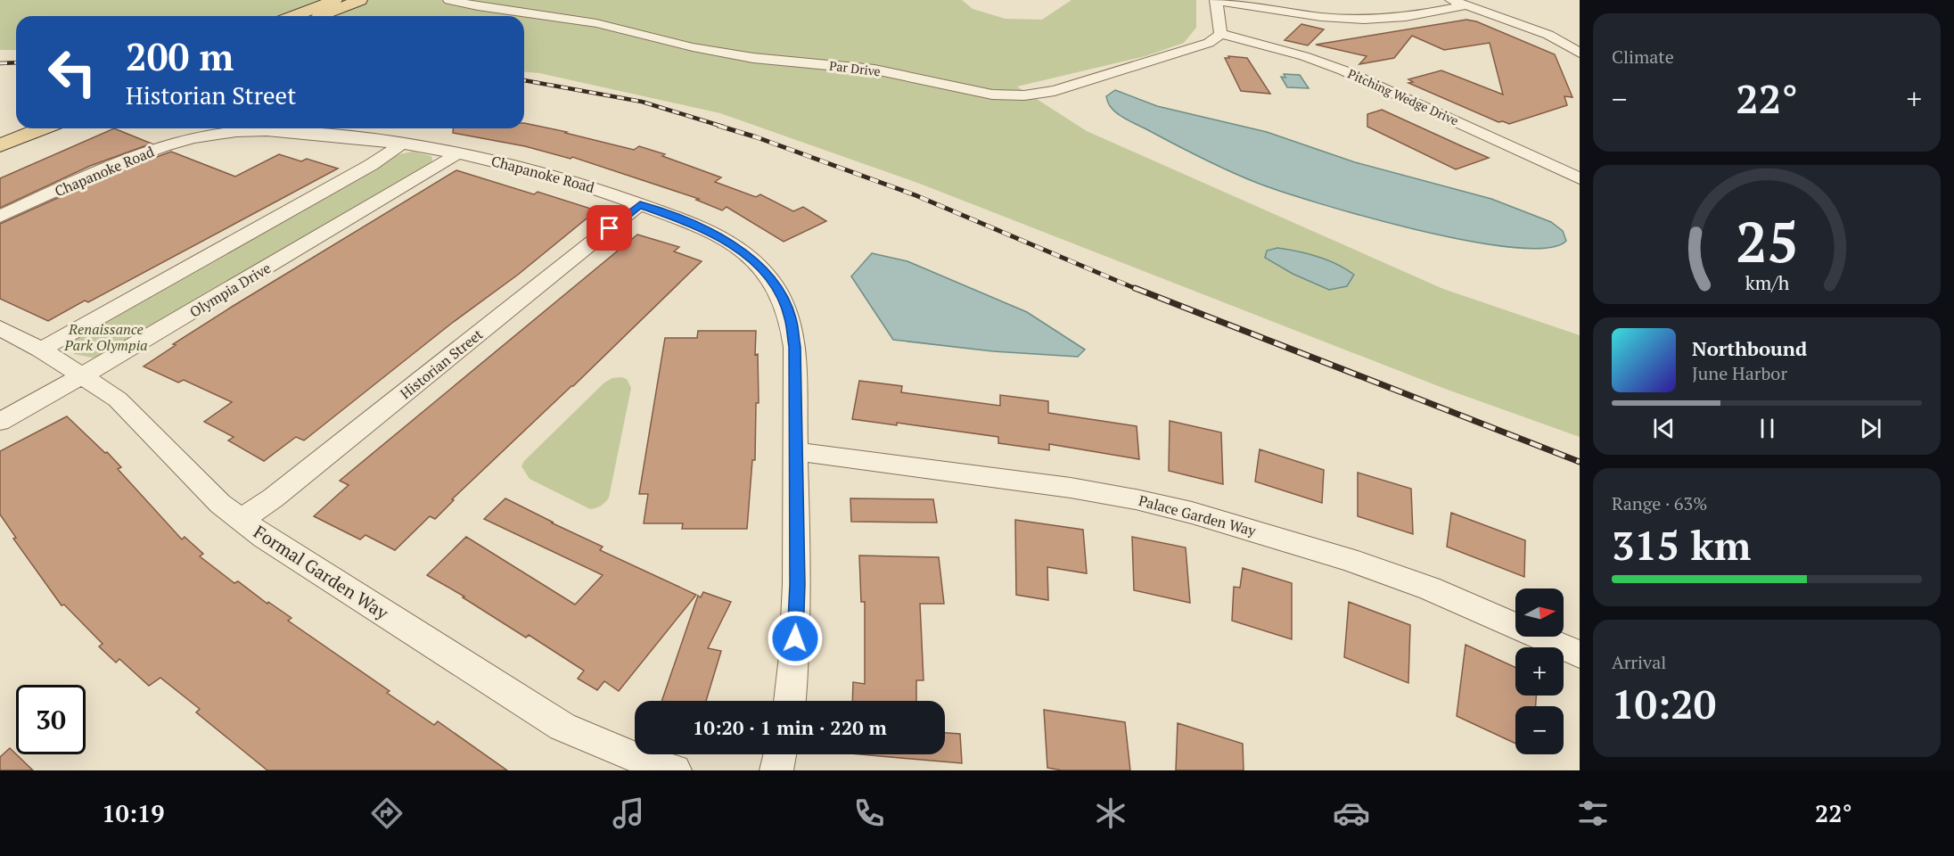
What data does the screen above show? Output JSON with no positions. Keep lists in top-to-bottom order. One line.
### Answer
{"streets":{"street":["Par Drive","Pitching Wedge Drive","Chapanoke Road","Olympia Drive","Historian Street","Palace Garden Way","Formal Garden Way"]},"crossings":[["Par Drive","Pitching Wedge Drive"],["Chapanoke Road","Olympia Drive"],["Chapanoke Road","Historian Street"],["Chapanoke Road","Palace Garden Way"],["Olympia Drive","Formal Garden Way"],["Historian Street","Formal Garden Way"]],"parks":["Renaissance Park Olympia"],"north":"right","page":{"tile":["Climate",["Range · 63%","315 km"],["Arrival","10:20"]],"turn":["200 m","Historian Street"],"heat":["−","22°","+"],"song":["Northbound","June Harbor"],"map_buttons":["+","−"],"limit":"30","trip":"10:20 · 1 min · 220 m","tabs":["10:19","22°"],"gauge":["25","km/h"]}}
